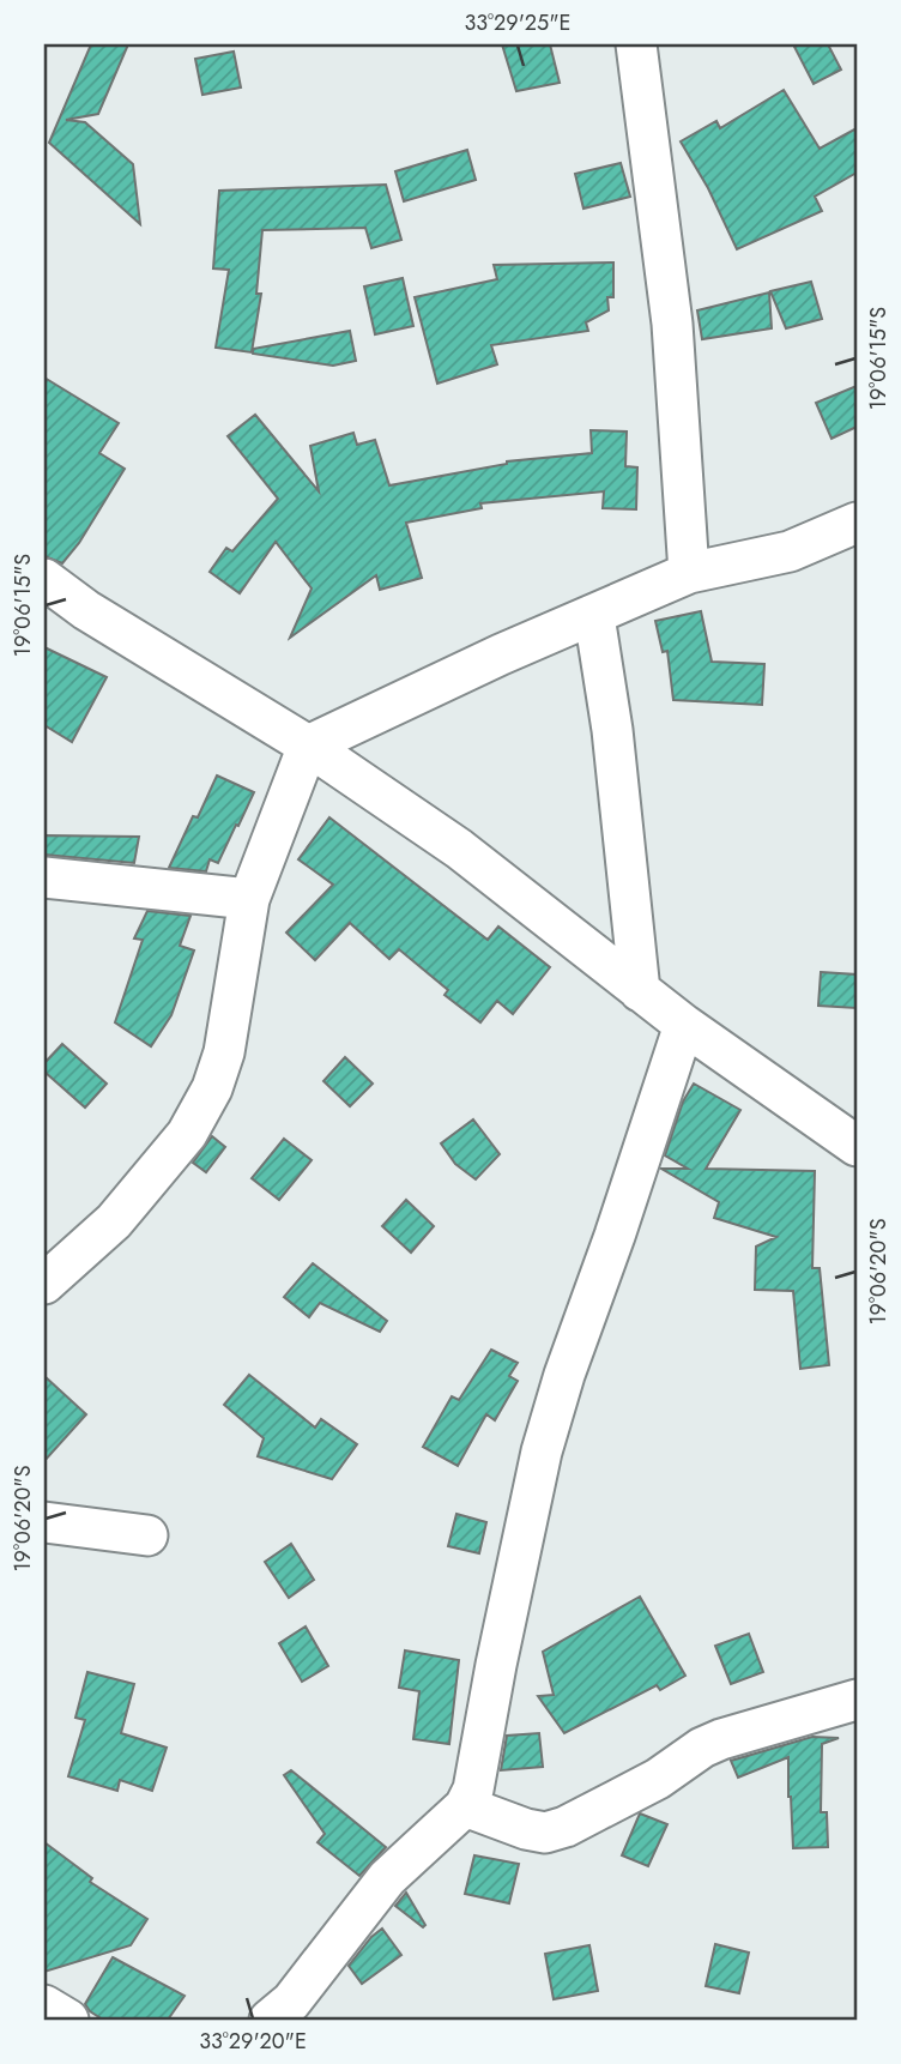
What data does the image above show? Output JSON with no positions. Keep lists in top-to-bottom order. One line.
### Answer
{"coordinates":["33°29'25\"E","19°06'15\"S","19°06'20\"S","33°29'20\"E"]}
